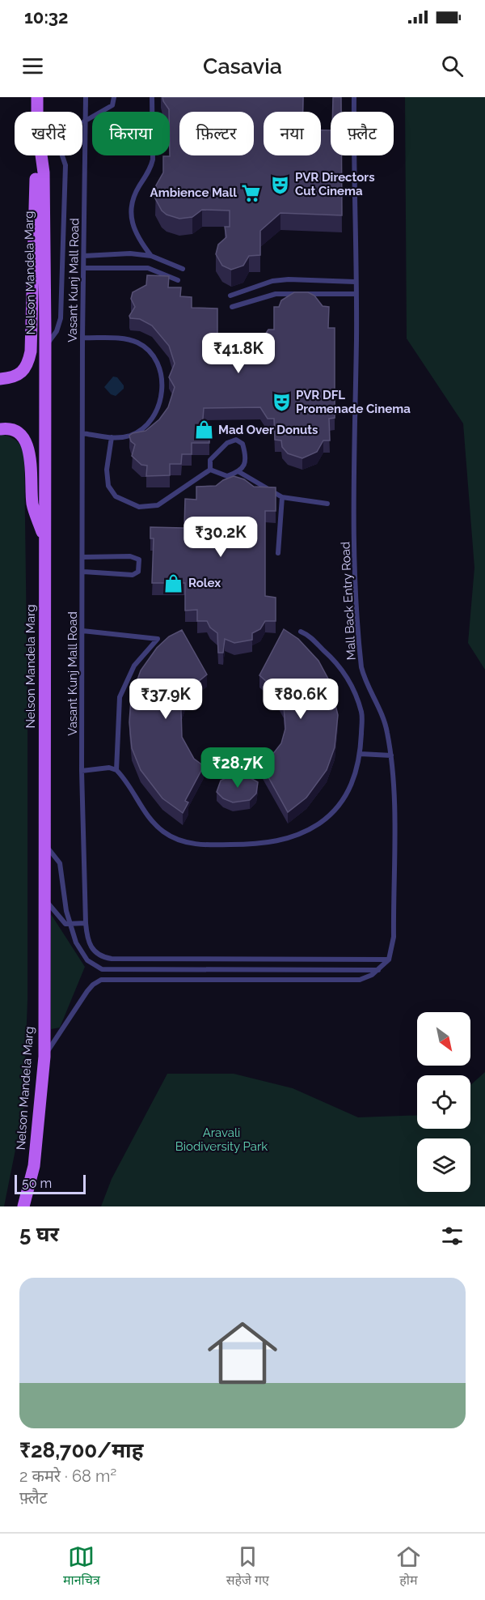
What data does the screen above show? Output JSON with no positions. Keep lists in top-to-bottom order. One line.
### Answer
{"streets":{"main road":["Nelson Mandela Marg"],"lane":["Vasant Kunj Mall Road","Mall Back Entry Road"]},"crossings":[["Vasant Kunj Mall Road","Mall Back Entry Road"]],"parks":["Aravali Biodiversity Park"],"places":{"theatre":["PVR Directors Cut Cinema","PVR DFL Promenade Cinema"],"supermarket":["Ambience Mall"],"shop":["Mad Over Donuts","Rolex"]},"scale_bar":"50 m","north":"bottom right","page":{"status":"10:32","header":"Casavia","chip":["खरीदें","किराया","फ़िल्टर","नया","फ़्लैट"],"price":["₹41.8K","₹30.2K","₹37.9K","₹80.6K","₹28.7K"],"scale":"50 m","heading":"5 घर","list":[{"name":"₹28,700/माह","note":"2 कमरे · 68 m² · फ़्लैट"}],"tabs":["मानचित्र","सहेजे गए","होम"]}}
